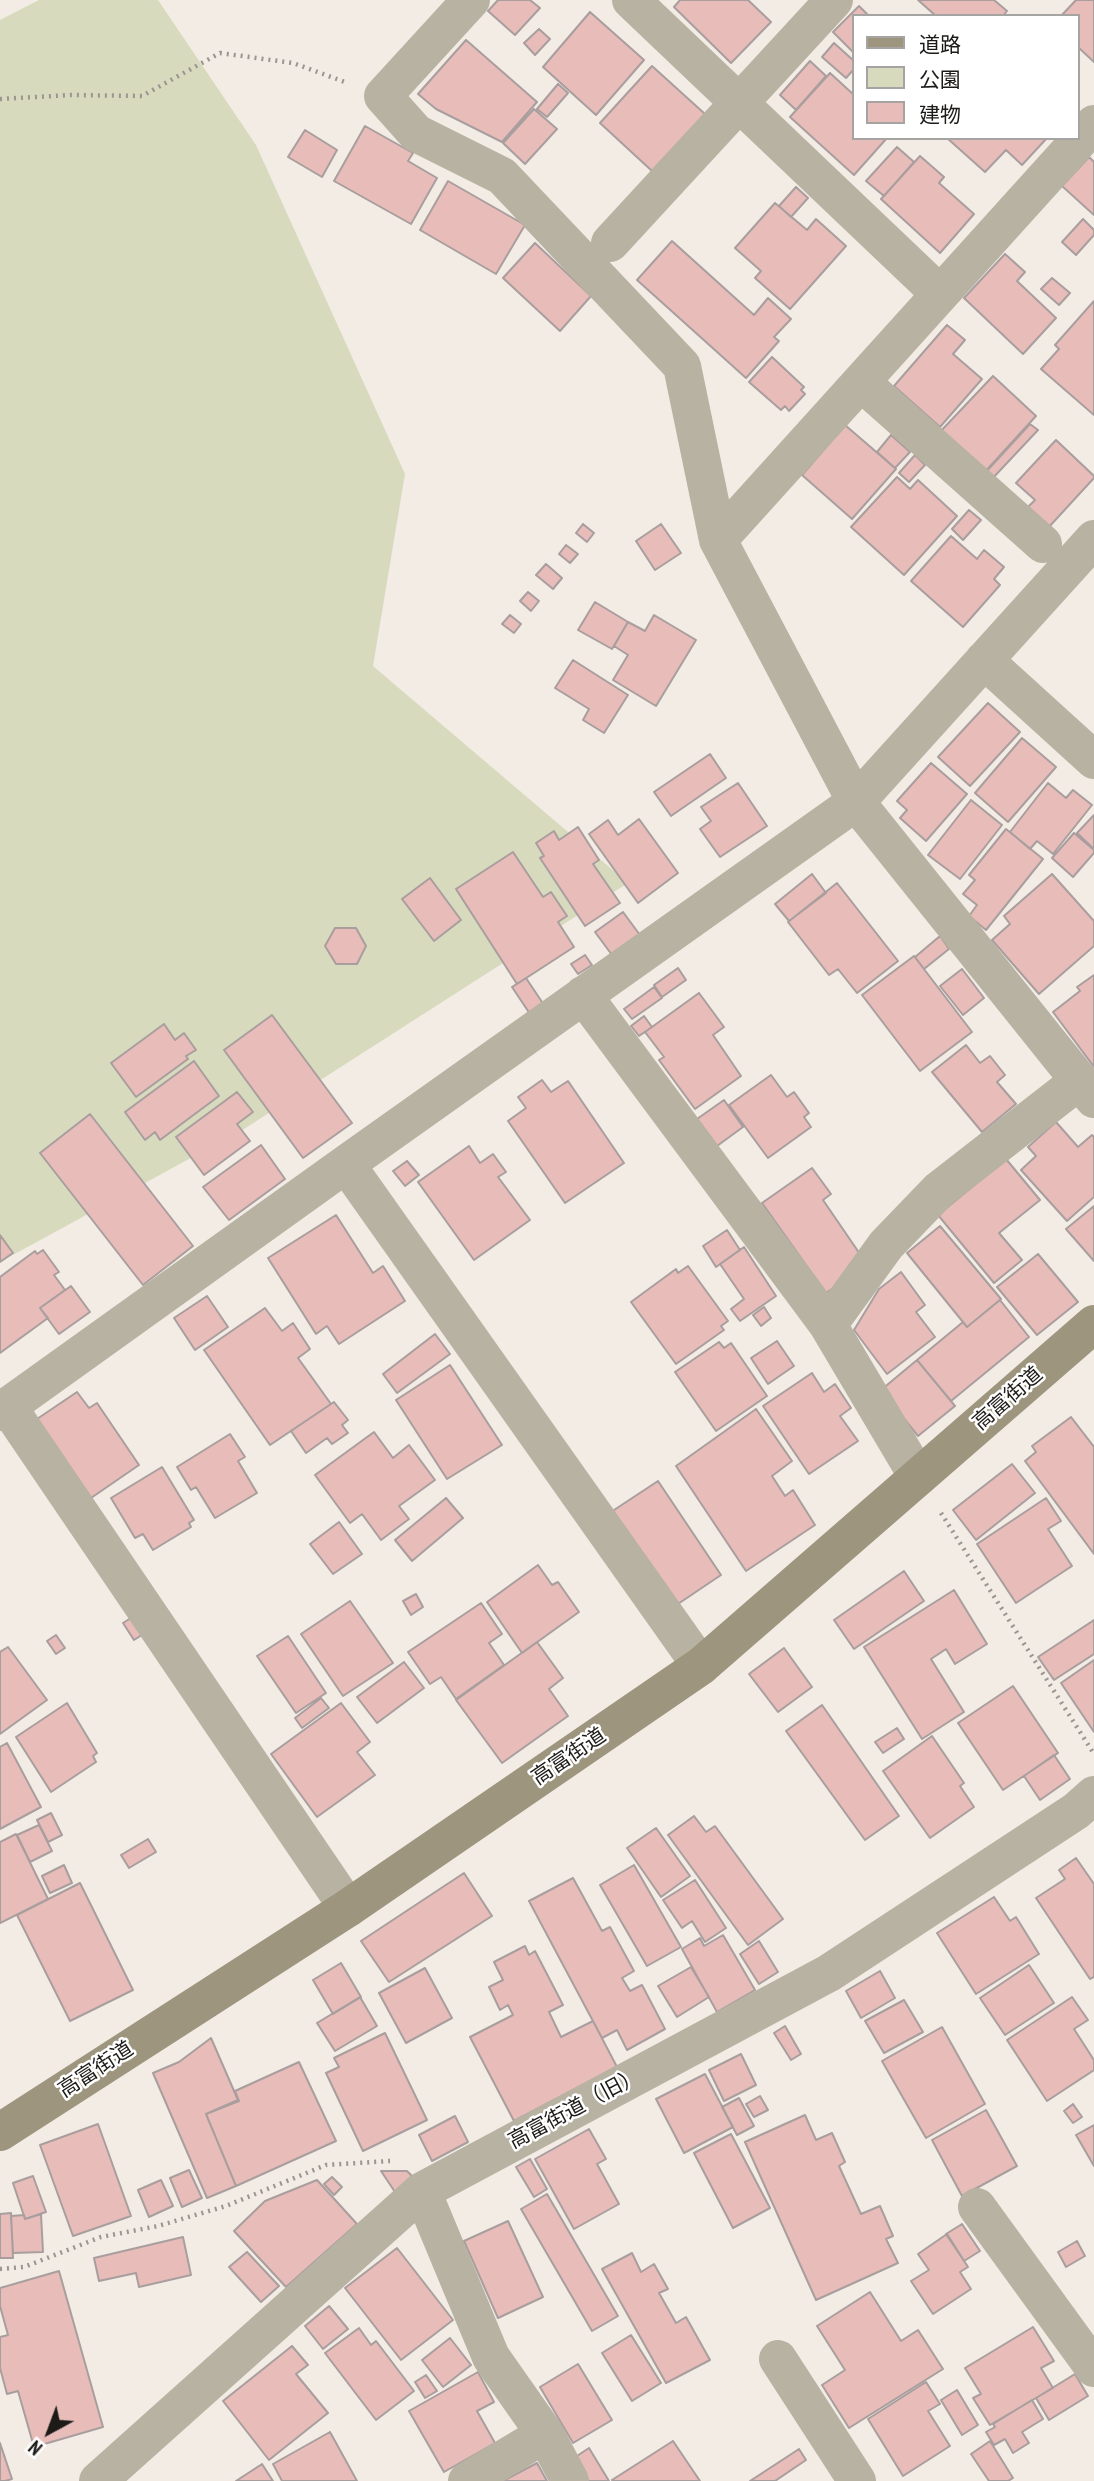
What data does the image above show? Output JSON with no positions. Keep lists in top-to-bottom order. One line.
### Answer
{"streets":{"street":["高富街道","高富街道（旧）"]},"legend":["道路","公園","建物"],"north":"bottom left"}
